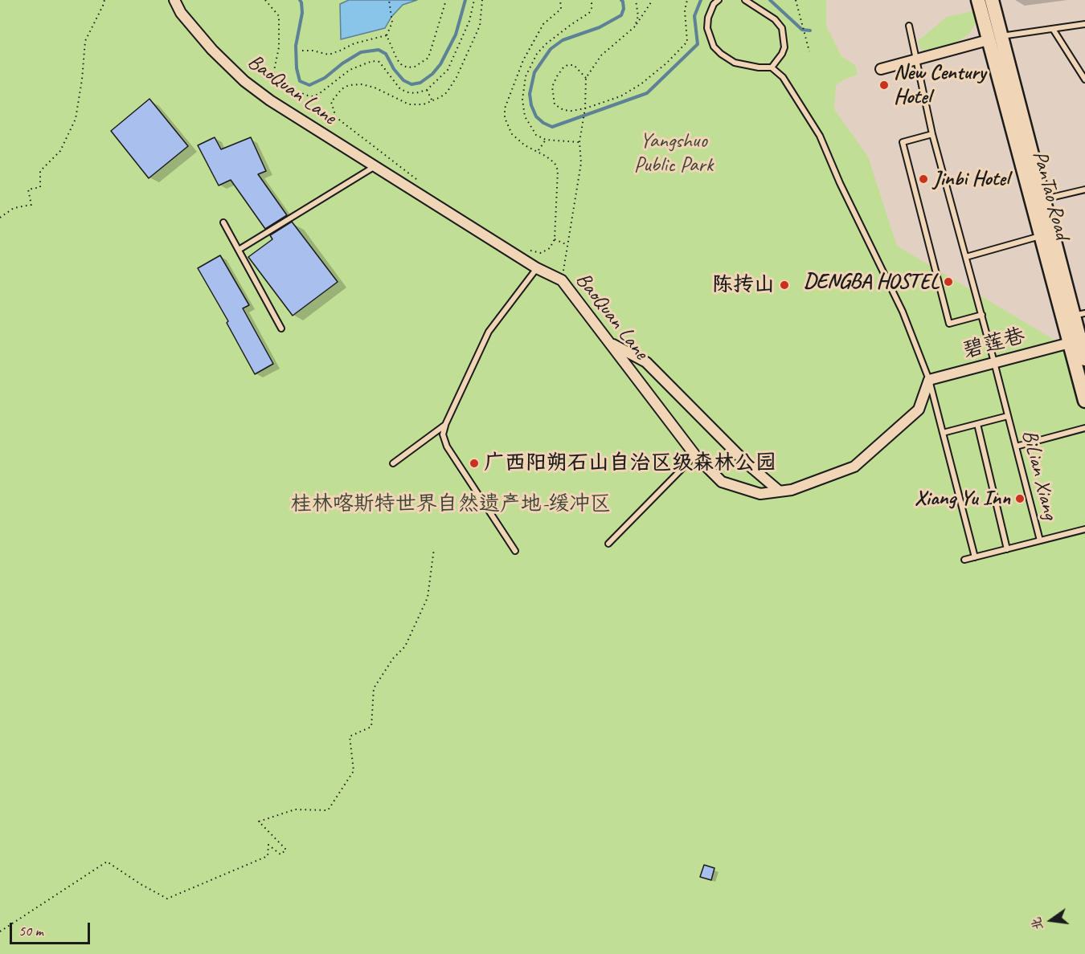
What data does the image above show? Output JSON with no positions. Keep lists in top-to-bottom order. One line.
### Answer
{"streets":{"main road":["PanTao Road"],"street":["BaoQuan Lane","碧莲巷"],"lane":["BiLian Xiang"]},"crossings":[["BaoQuan Lane","碧莲巷"],["PanTao Road","碧莲巷"],["碧莲巷","BiLian Xiang"]],"parks":["Yangshuo Public Park","桂林喀斯特世界自然遗产地-缓冲区"],"places":["New Century Hotel","Jinbi Hotel","DENGBA HOSTEL","陈抟山","广西阳朔石山自治区级森林公园","Xiang Yu Inn"],"scale_bar":"50 m","north":"left"}
